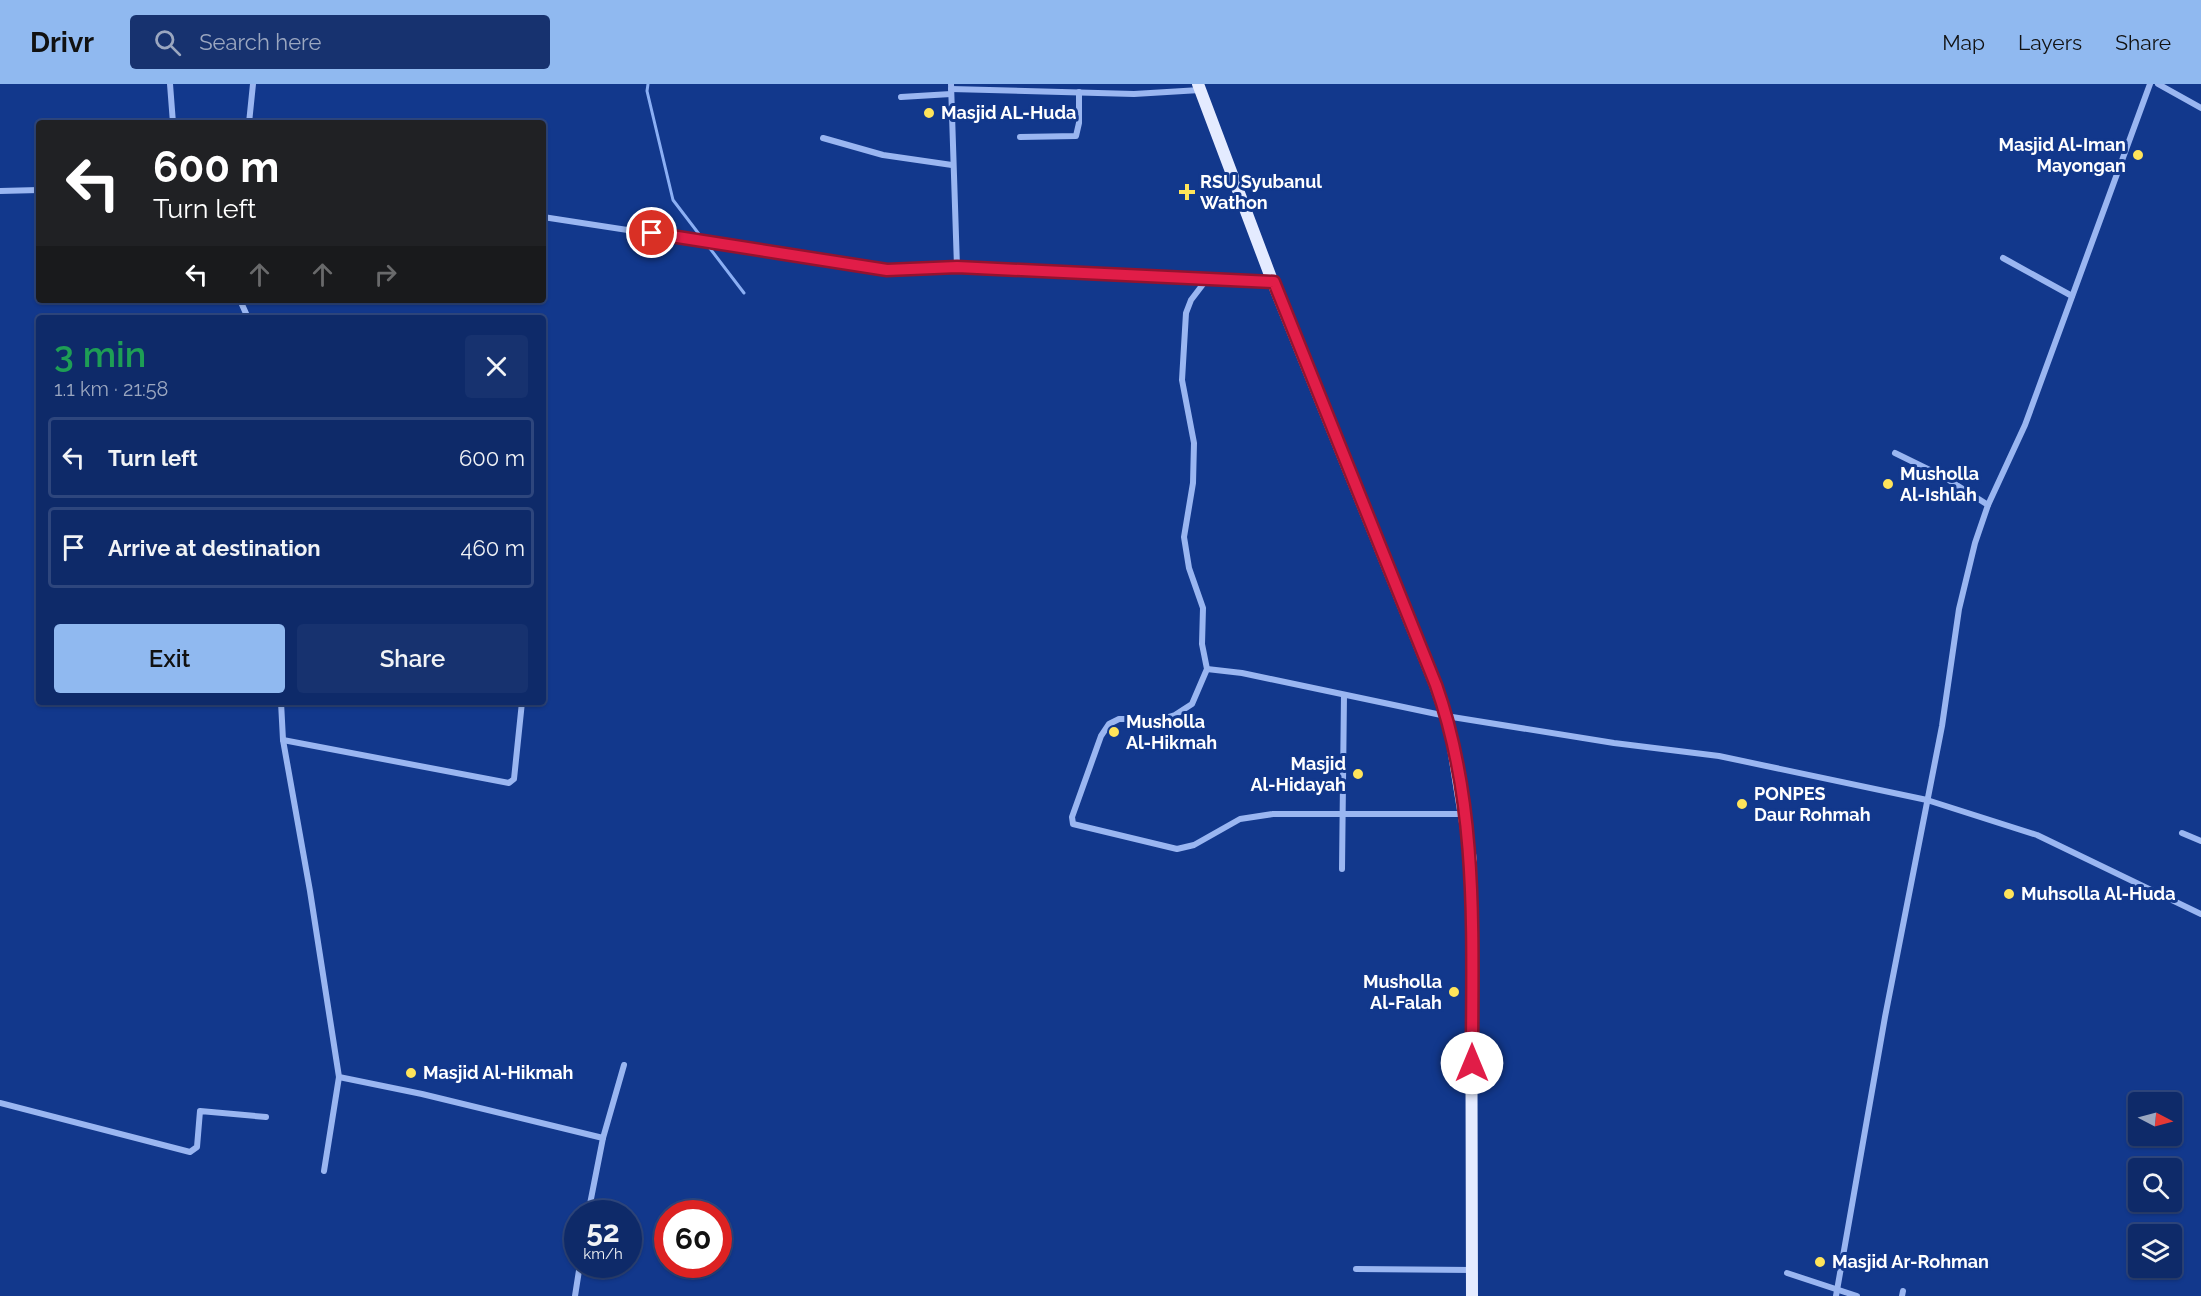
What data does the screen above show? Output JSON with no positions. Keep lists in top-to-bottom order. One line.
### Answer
{"places":{"other":["Masjid AL-Huda","Masjid Al-Iman Mayongan","Musholla Al-Ishlah","Musholla Al-Hikmah","Masjid Al-Hidayah","PONPES Daur Rohmah","Muhsolla Al-Huda","Musholla Al-Falah","Masjid Al-Hikmah","Masjid Ar-Rohman"],"health":["RSU Syubanul Wathon"]},"north":"right","page":{"header":"Drivr","search":"Search here","nav":["Map","Layers","Share"],"turn":["600 m","Turn left"],"heading":["3 min","1.1 km · 21:58"],"list":[{"name":"Turn left","value":"600 m"},{"name":"Arrive at destination","value":"460 m"}],"buttons":["Exit","Share"],"speed":"52 km/h","limit":"60"}}
